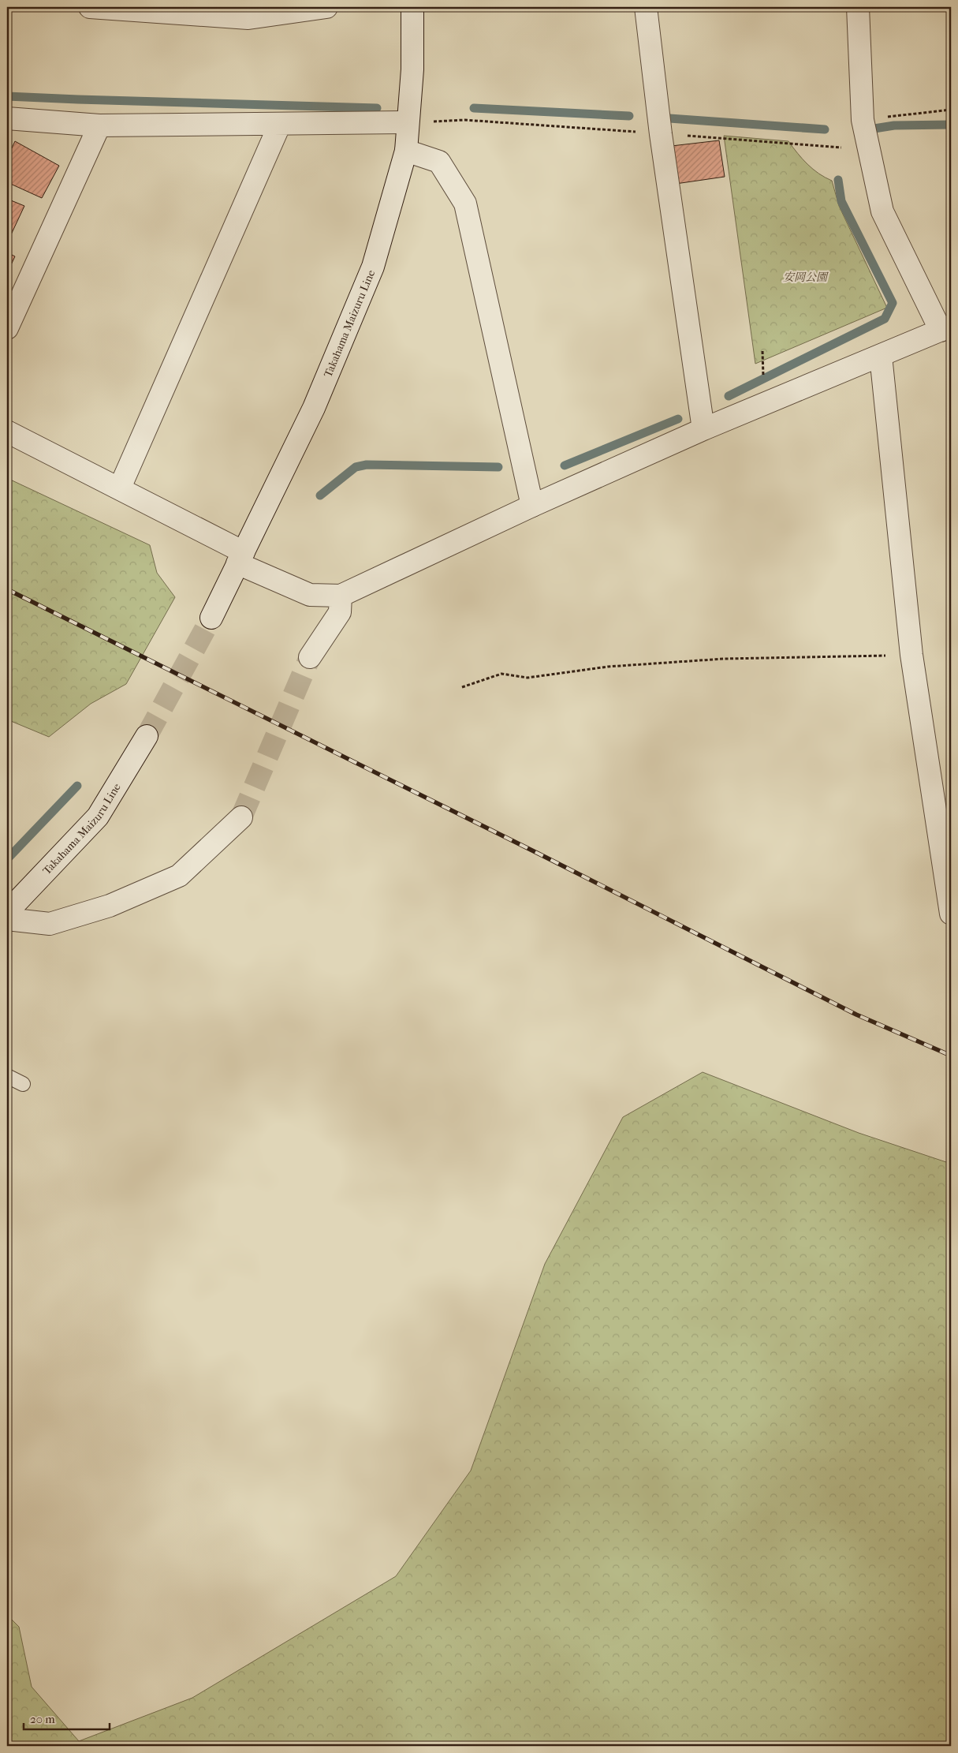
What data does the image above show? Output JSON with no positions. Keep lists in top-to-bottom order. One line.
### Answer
{"streets":{"street":["Takahama Maizuru Line"]},"parks":["安岡公園"],"scale_bar":"20 m"}
